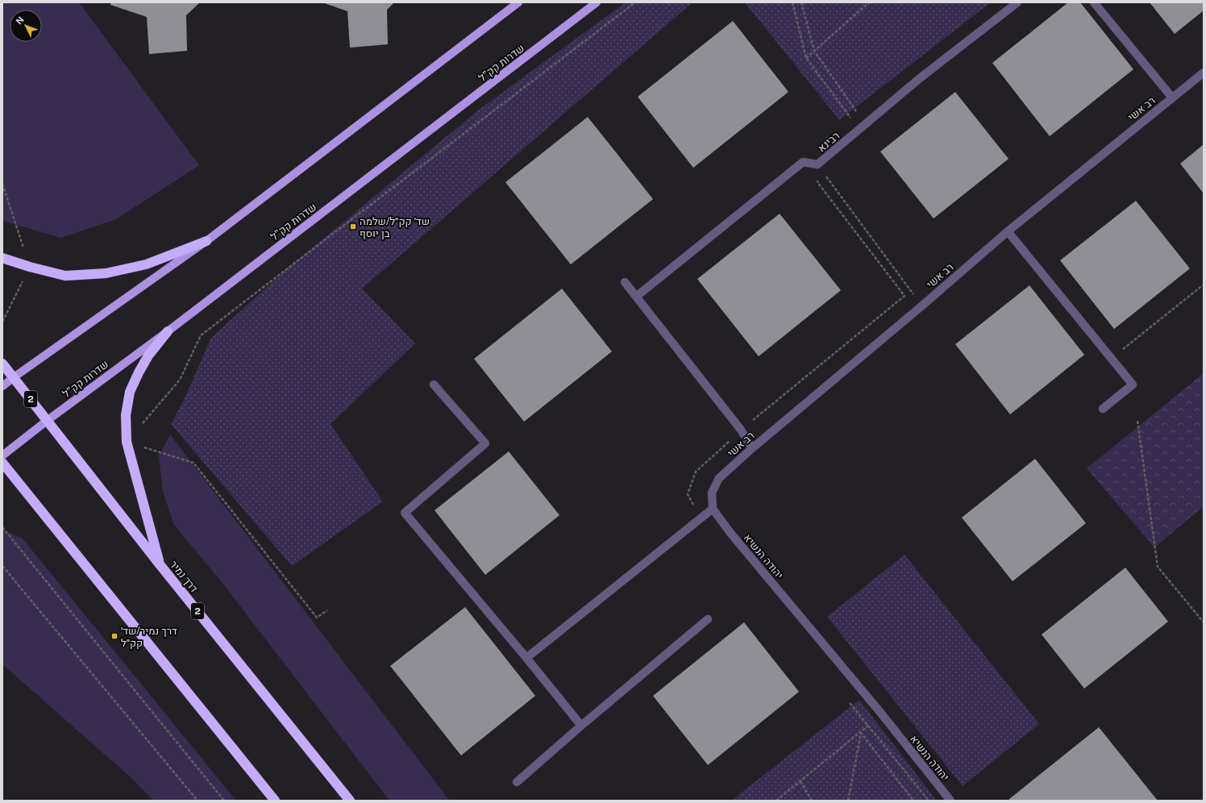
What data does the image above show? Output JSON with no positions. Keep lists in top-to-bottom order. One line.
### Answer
{"streets":{"highway":["2","דרך נמיר"],"main road":["שדרות קק\"ל"],"street":["רב אשי","רבינא","יהודה הנשיא"]},"crossings":[["שדרות קק\"ל","דרך נמיר"],["רב אשי","יהודה הנשיא"]],"places":{"transit":["שד׳ קק״ל/שלמה בן יוסף","דרך נמיר/שד׳ קק״ל"]},"north":"top left"}
